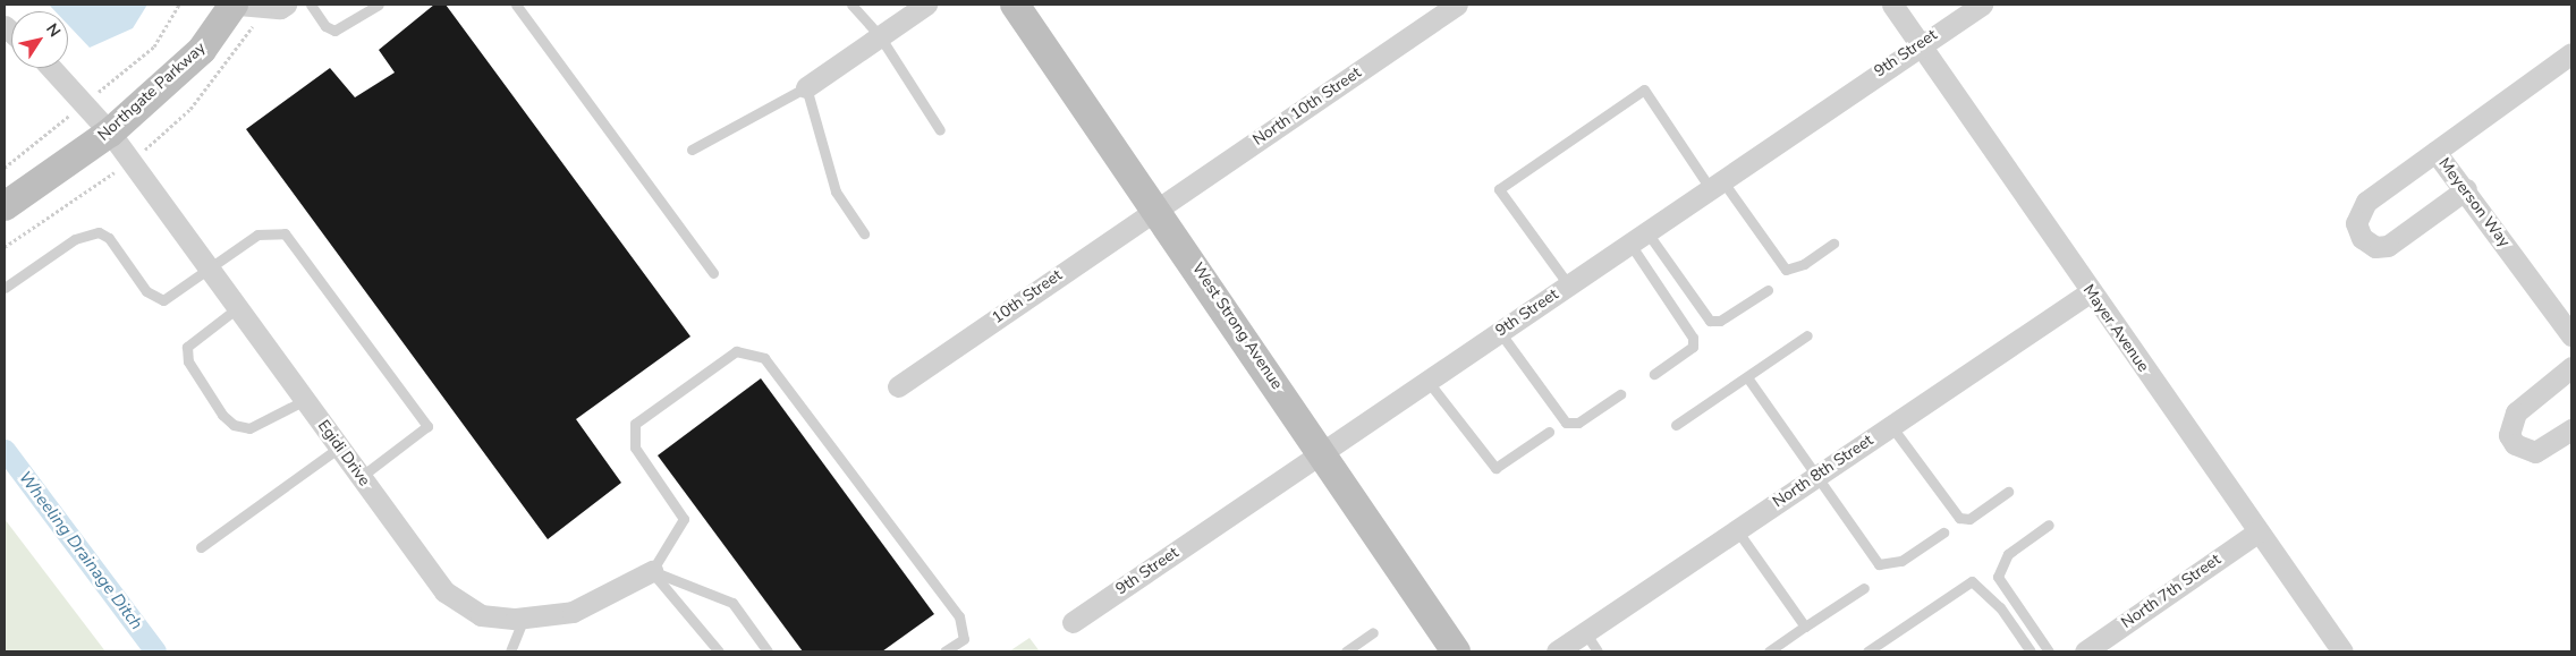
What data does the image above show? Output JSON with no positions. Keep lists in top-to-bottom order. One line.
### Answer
{"streets":{"street":["9th Street","Northgate Parkway","North 10th Street","Meyerson Way","10th Street","West Strong Avenue","Mayer Avenue","Egidi Drive","North 8th Street","North 7th Street"]},"crossings":[["9th Street","West Strong Avenue"],["9th Street","Mayer Avenue"],["Northgate Parkway","Egidi Drive"],["North 10th Street","10th Street"],["North 10th Street","West Strong Avenue"],["10th Street","West Strong Avenue"],["Mayer Avenue","North 8th Street"],["Mayer Avenue","North 7th Street"]],"water":["Wheeling Drainage Ditch"],"north":"top right"}
